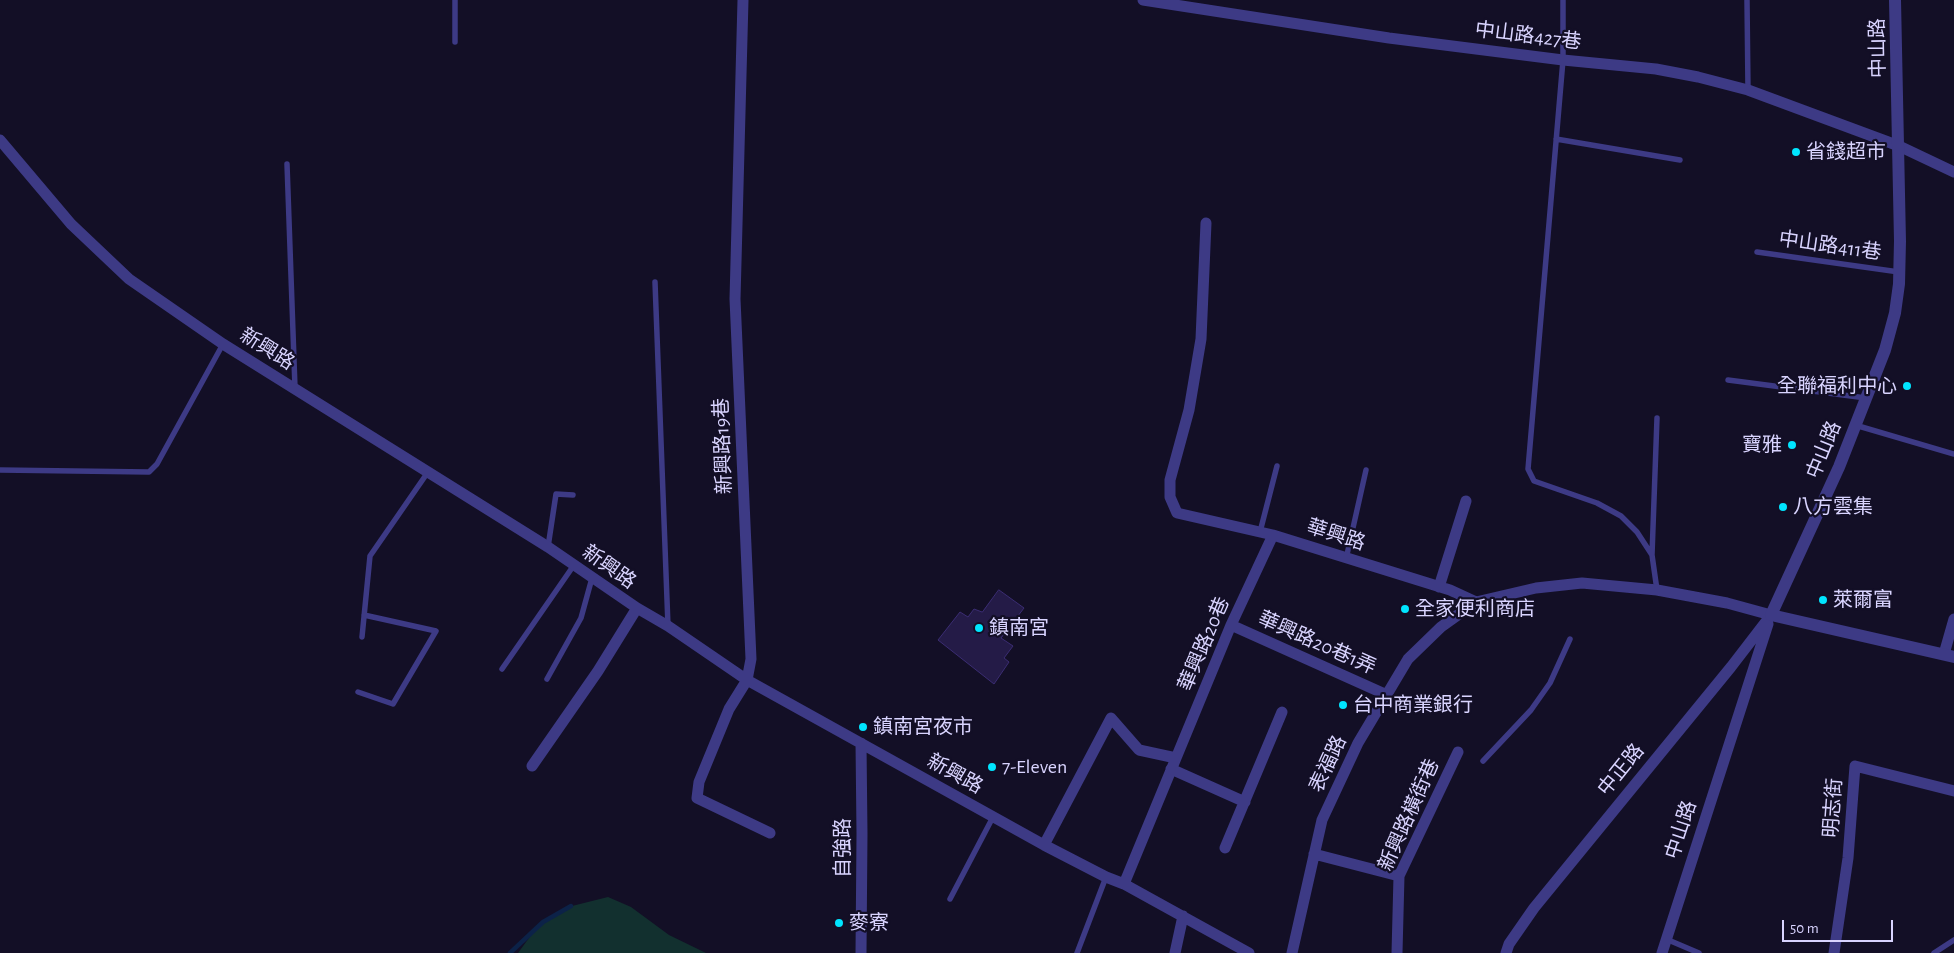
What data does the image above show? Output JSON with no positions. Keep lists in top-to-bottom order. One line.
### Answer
{"streets":{"street":["中山路427巷","中山路","新興路","新興路19巷","華興路","華興路20巷1弄","華興路20巷","表福路","中正路","明志街","新興路橫街巷","自強路"],"lane":["中山路411巷"]},"crossings":[["中山路427巷","中山路"],["中山路","中山路411巷"],["中山路","中正路"],["新興路","新興路19巷"],["新興路","華興路20巷"],["新興路","自強路"],["華興路","華興路20巷"],["華興路","表福路"],["華興路20巷1弄","華興路20巷"],["華興路20巷1弄","表福路"]],"places":["省錢超市","全聯福利中心","寶雅","八方雲集","萊爾富","全家便利商店","鎮南宮","台中商業銀行","鎮南宮夜市","7-Eleven","麥寮"],"scale_bar":"50 m"}
